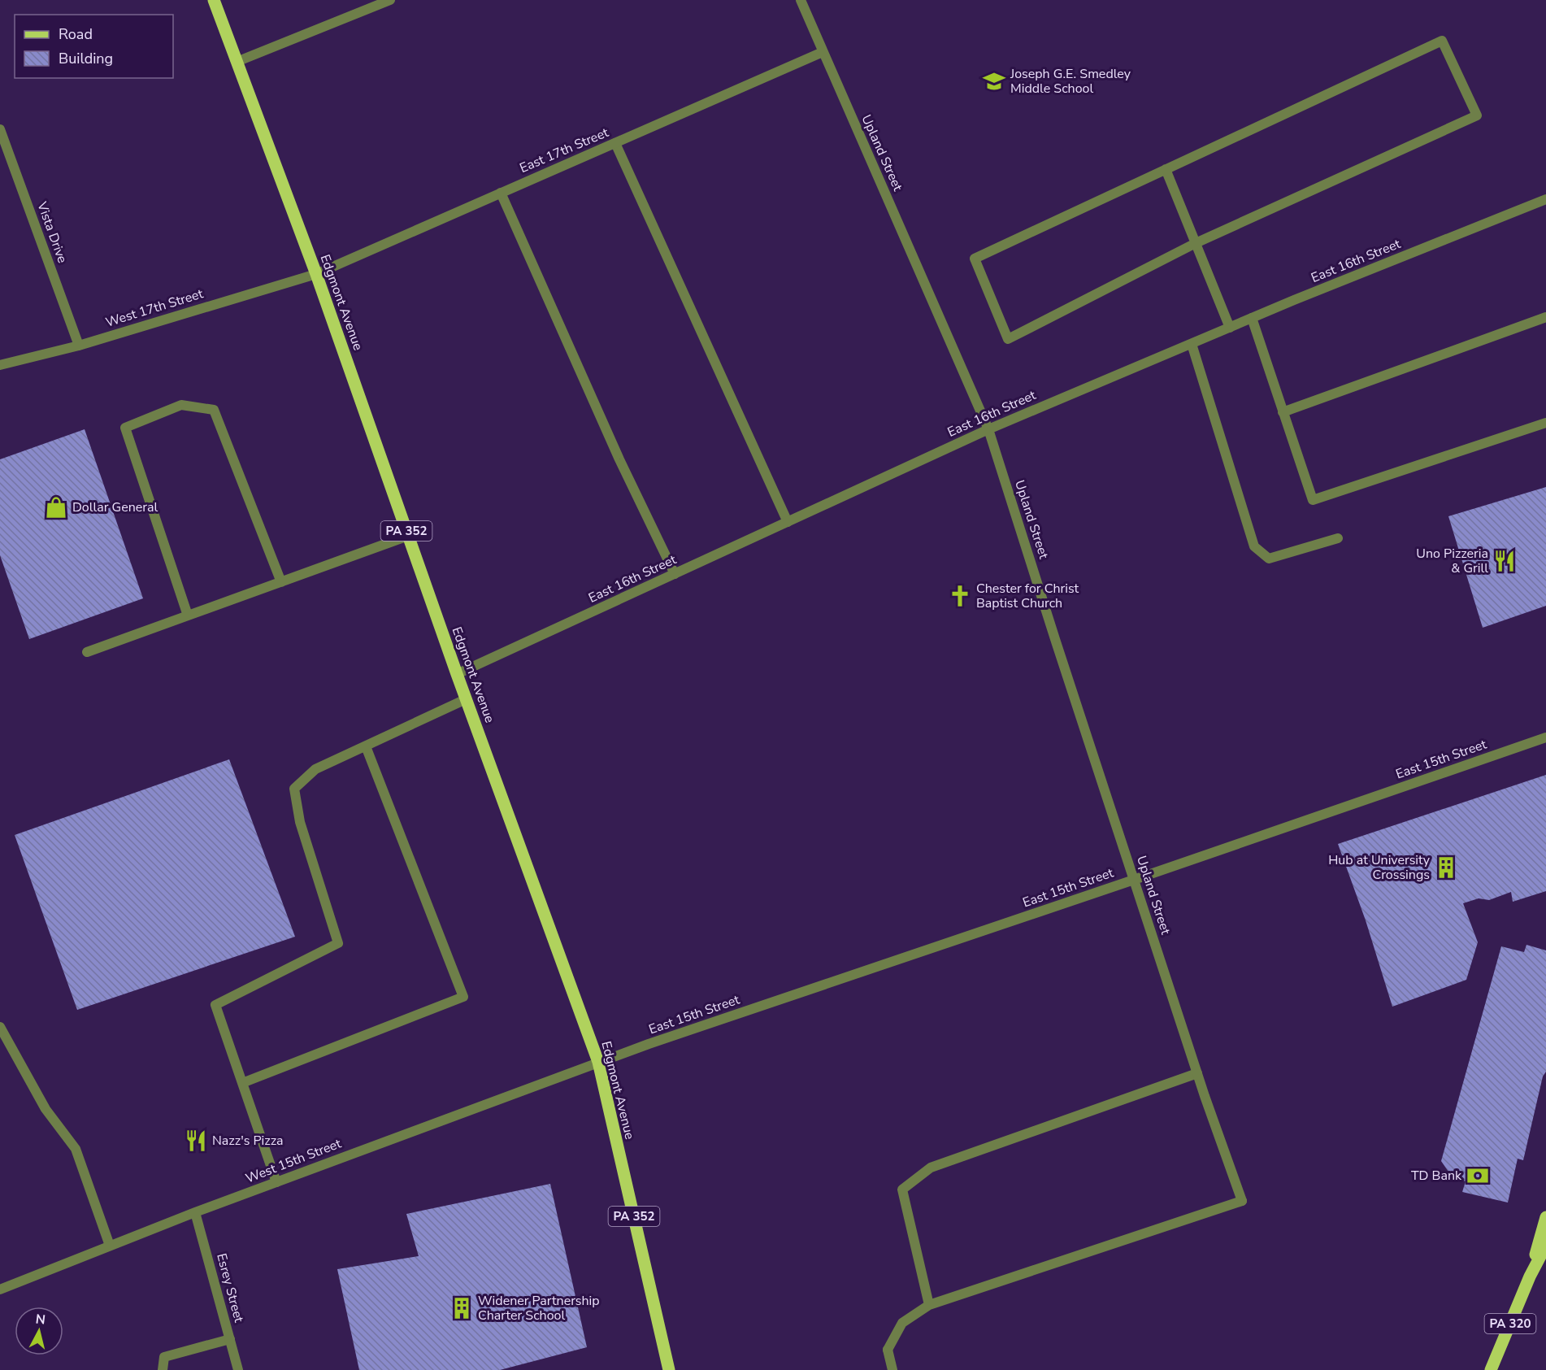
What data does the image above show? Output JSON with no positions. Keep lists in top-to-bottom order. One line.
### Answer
{"streets":{"main road":["Edgmont Avenue","PA 352","PA 320"],"street":["East 17th Street","Upland Street","Vista Drive","East 16th Street","West 17th Street","East 15th Street","West 15th Street","Esrey Street"]},"crossings":[["East 17th Street","Upland Street"],["East 17th Street","Edgmont Avenue"],["East 17th Street","West 17th Street"],["Upland Street","East 16th Street"],["Upland Street","East 15th Street"],["Vista Drive","West 17th Street"],["East 16th Street","Edgmont Avenue"],["Edgmont Avenue","West 17th Street"],["Edgmont Avenue","East 15th Street"],["Edgmont Avenue","West 15th Street"],["East 15th Street","West 15th Street"],["West 15th Street","Esrey Street"]],"places":{"school or university":["Joseph G.E. Smedley Middle School"],"shop":["Dollar General"],"restaurant":["Uno Pizzeria & Grill","Nazz's Pizza"],"church":["Chester for Christ Baptist Church"],"building":["Hub at University Crossings","Widener Partnership Charter School"],"bank":["TD Bank"]},"legend":["Road","Building"],"north":"top"}
